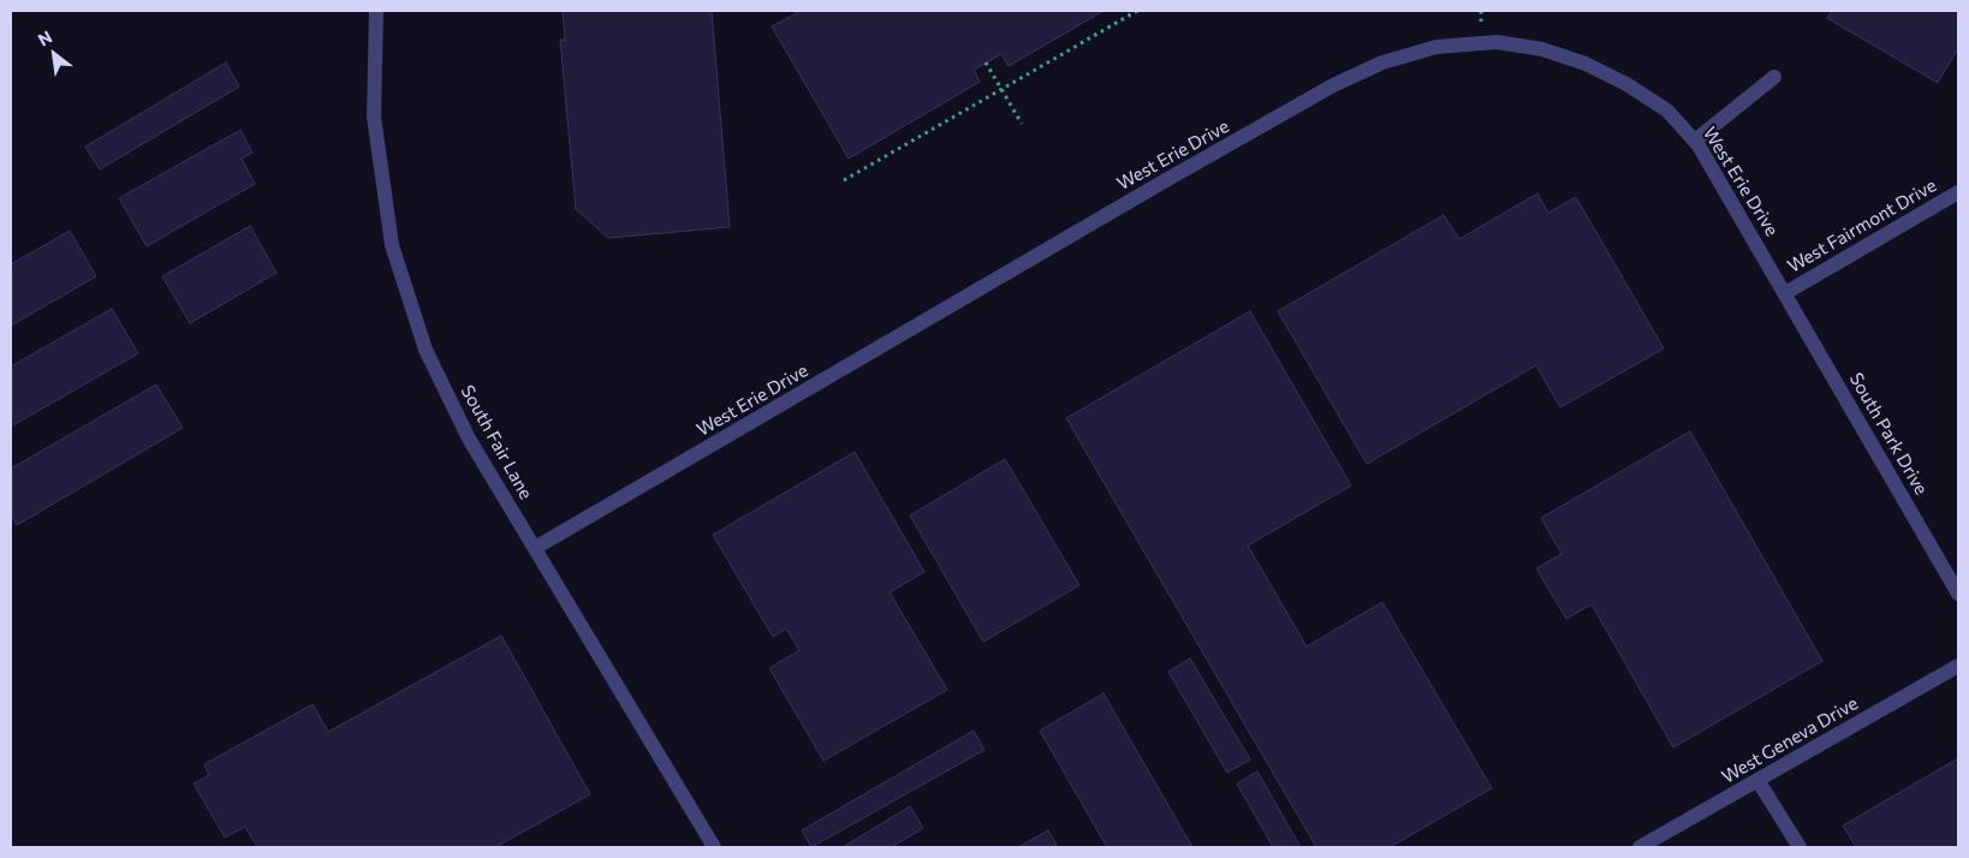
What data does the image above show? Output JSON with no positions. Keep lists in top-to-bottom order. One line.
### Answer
{"streets":{"street":["West Erie Drive","West Fairmont Drive","South Park Drive","South Fair Lane","West Geneva Drive"]},"crossings":[["West Erie Drive","West Fairmont Drive"],["West Erie Drive","South Park Drive"],["West Erie Drive","South Fair Lane"],["West Fairmont Drive","South Park Drive"]],"north":"top left"}
